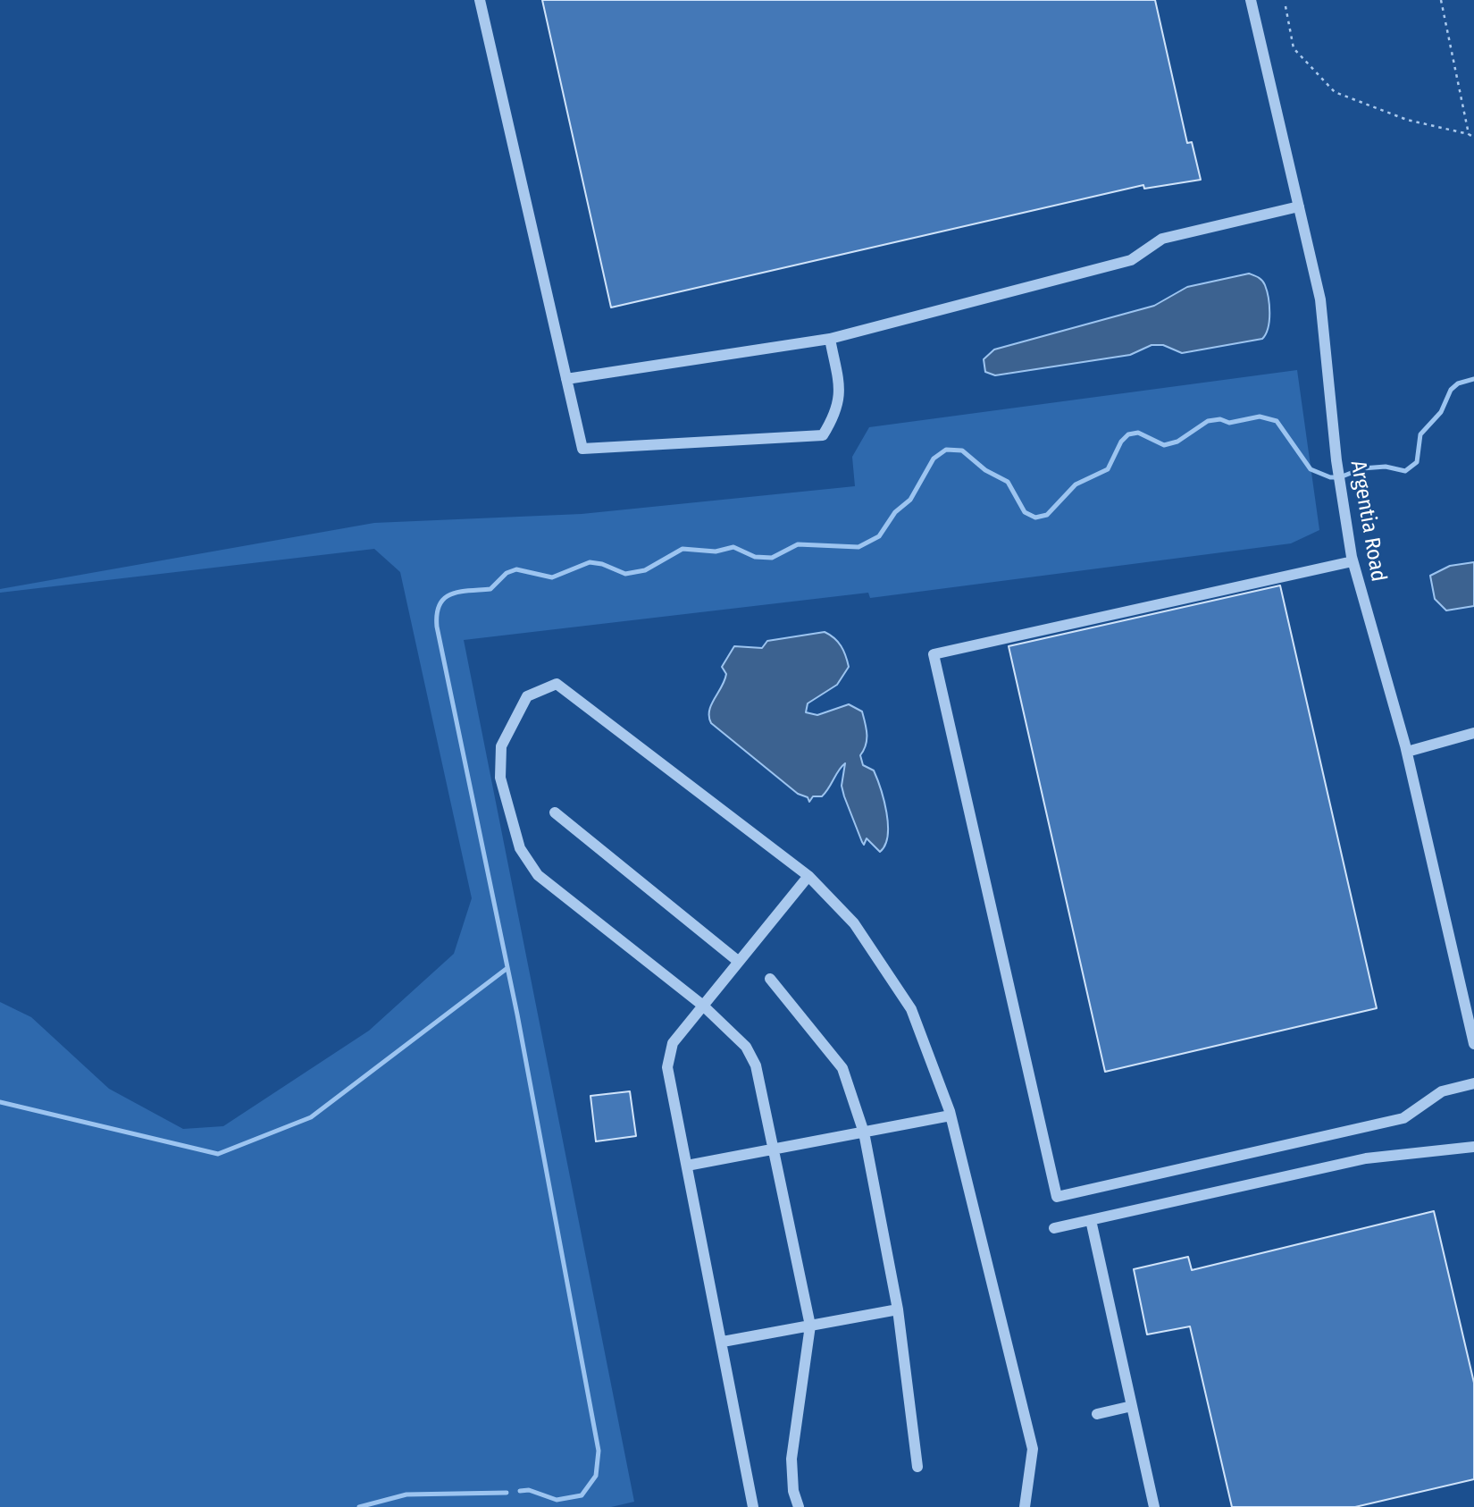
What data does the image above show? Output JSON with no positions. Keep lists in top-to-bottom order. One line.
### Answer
{"streets":{"street":["Argentia Road"]}}
